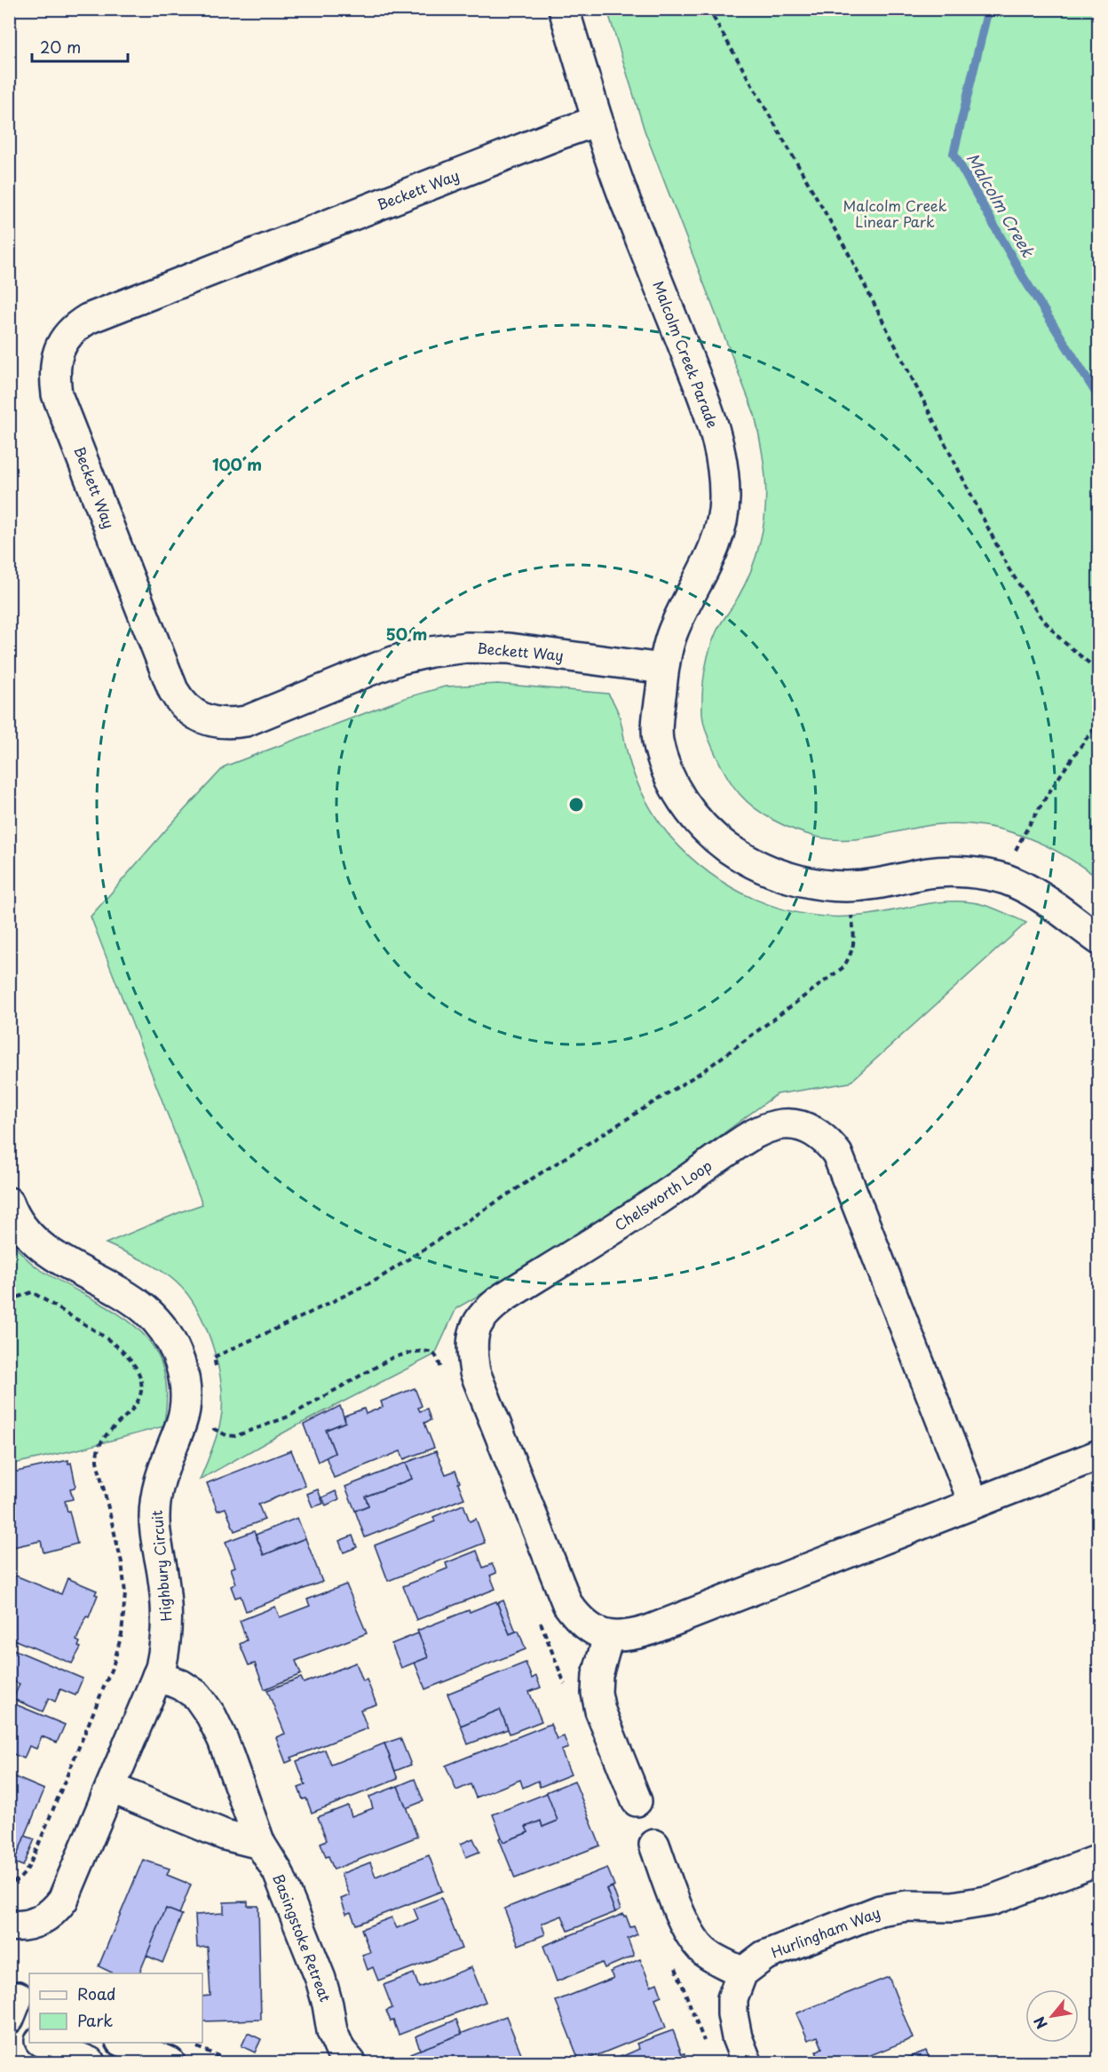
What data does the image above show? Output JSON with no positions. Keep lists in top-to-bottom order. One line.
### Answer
{"streets":{"street":["Beckett Way","Malcolm Creek Parade","Chelsworth Loop","Highbury Circuit","Hurlingham Way","Basingstoke Retreat"]},"crossings":[["Beckett Way","Malcolm Creek Parade"],["Highbury Circuit","Basingstoke Retreat"]],"water":["Malcolm Creek"],"parks":["Malcolm Creek Linear Park"],"legend":["Road","Park"],"scale_bar":"20 m","north":"bottom left","rings":["100 m","50 m"]}
